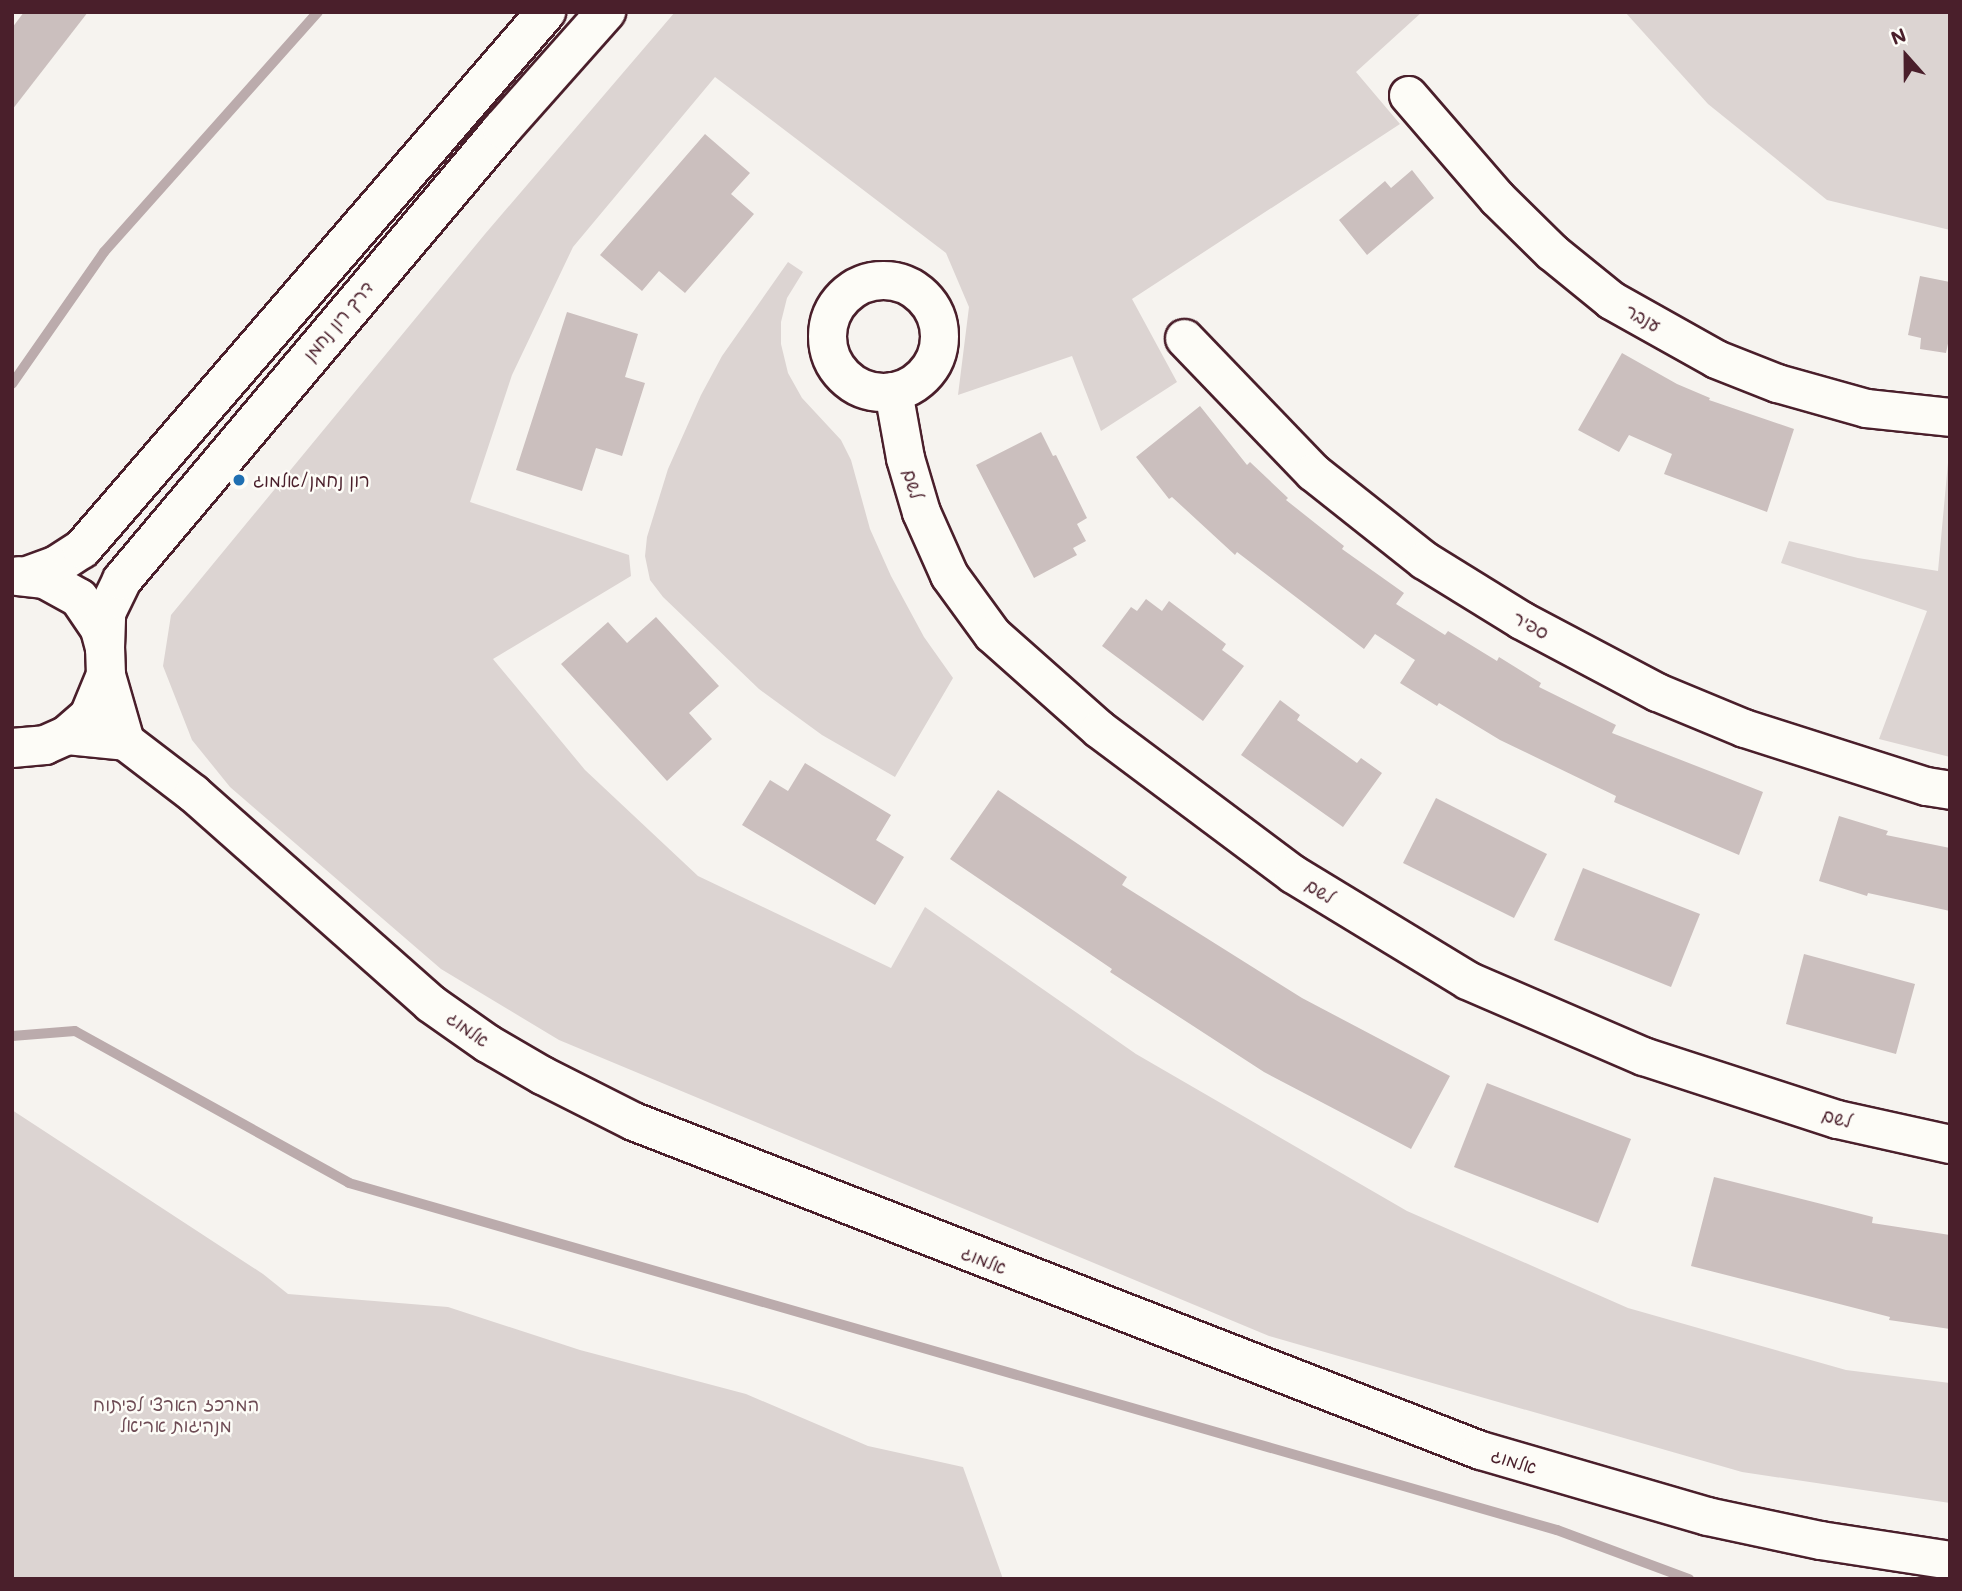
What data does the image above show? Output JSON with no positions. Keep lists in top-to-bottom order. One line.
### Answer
{"streets":{"main road":["דרך רון נחמן"],"street":["ענבר","לשם","ספיר","אלמוג"]},"parks":["המרכז הארצי לפיתוח מנהיגות אריאל"],"places":["רון נחמן/אלמוג"],"north":"top"}
